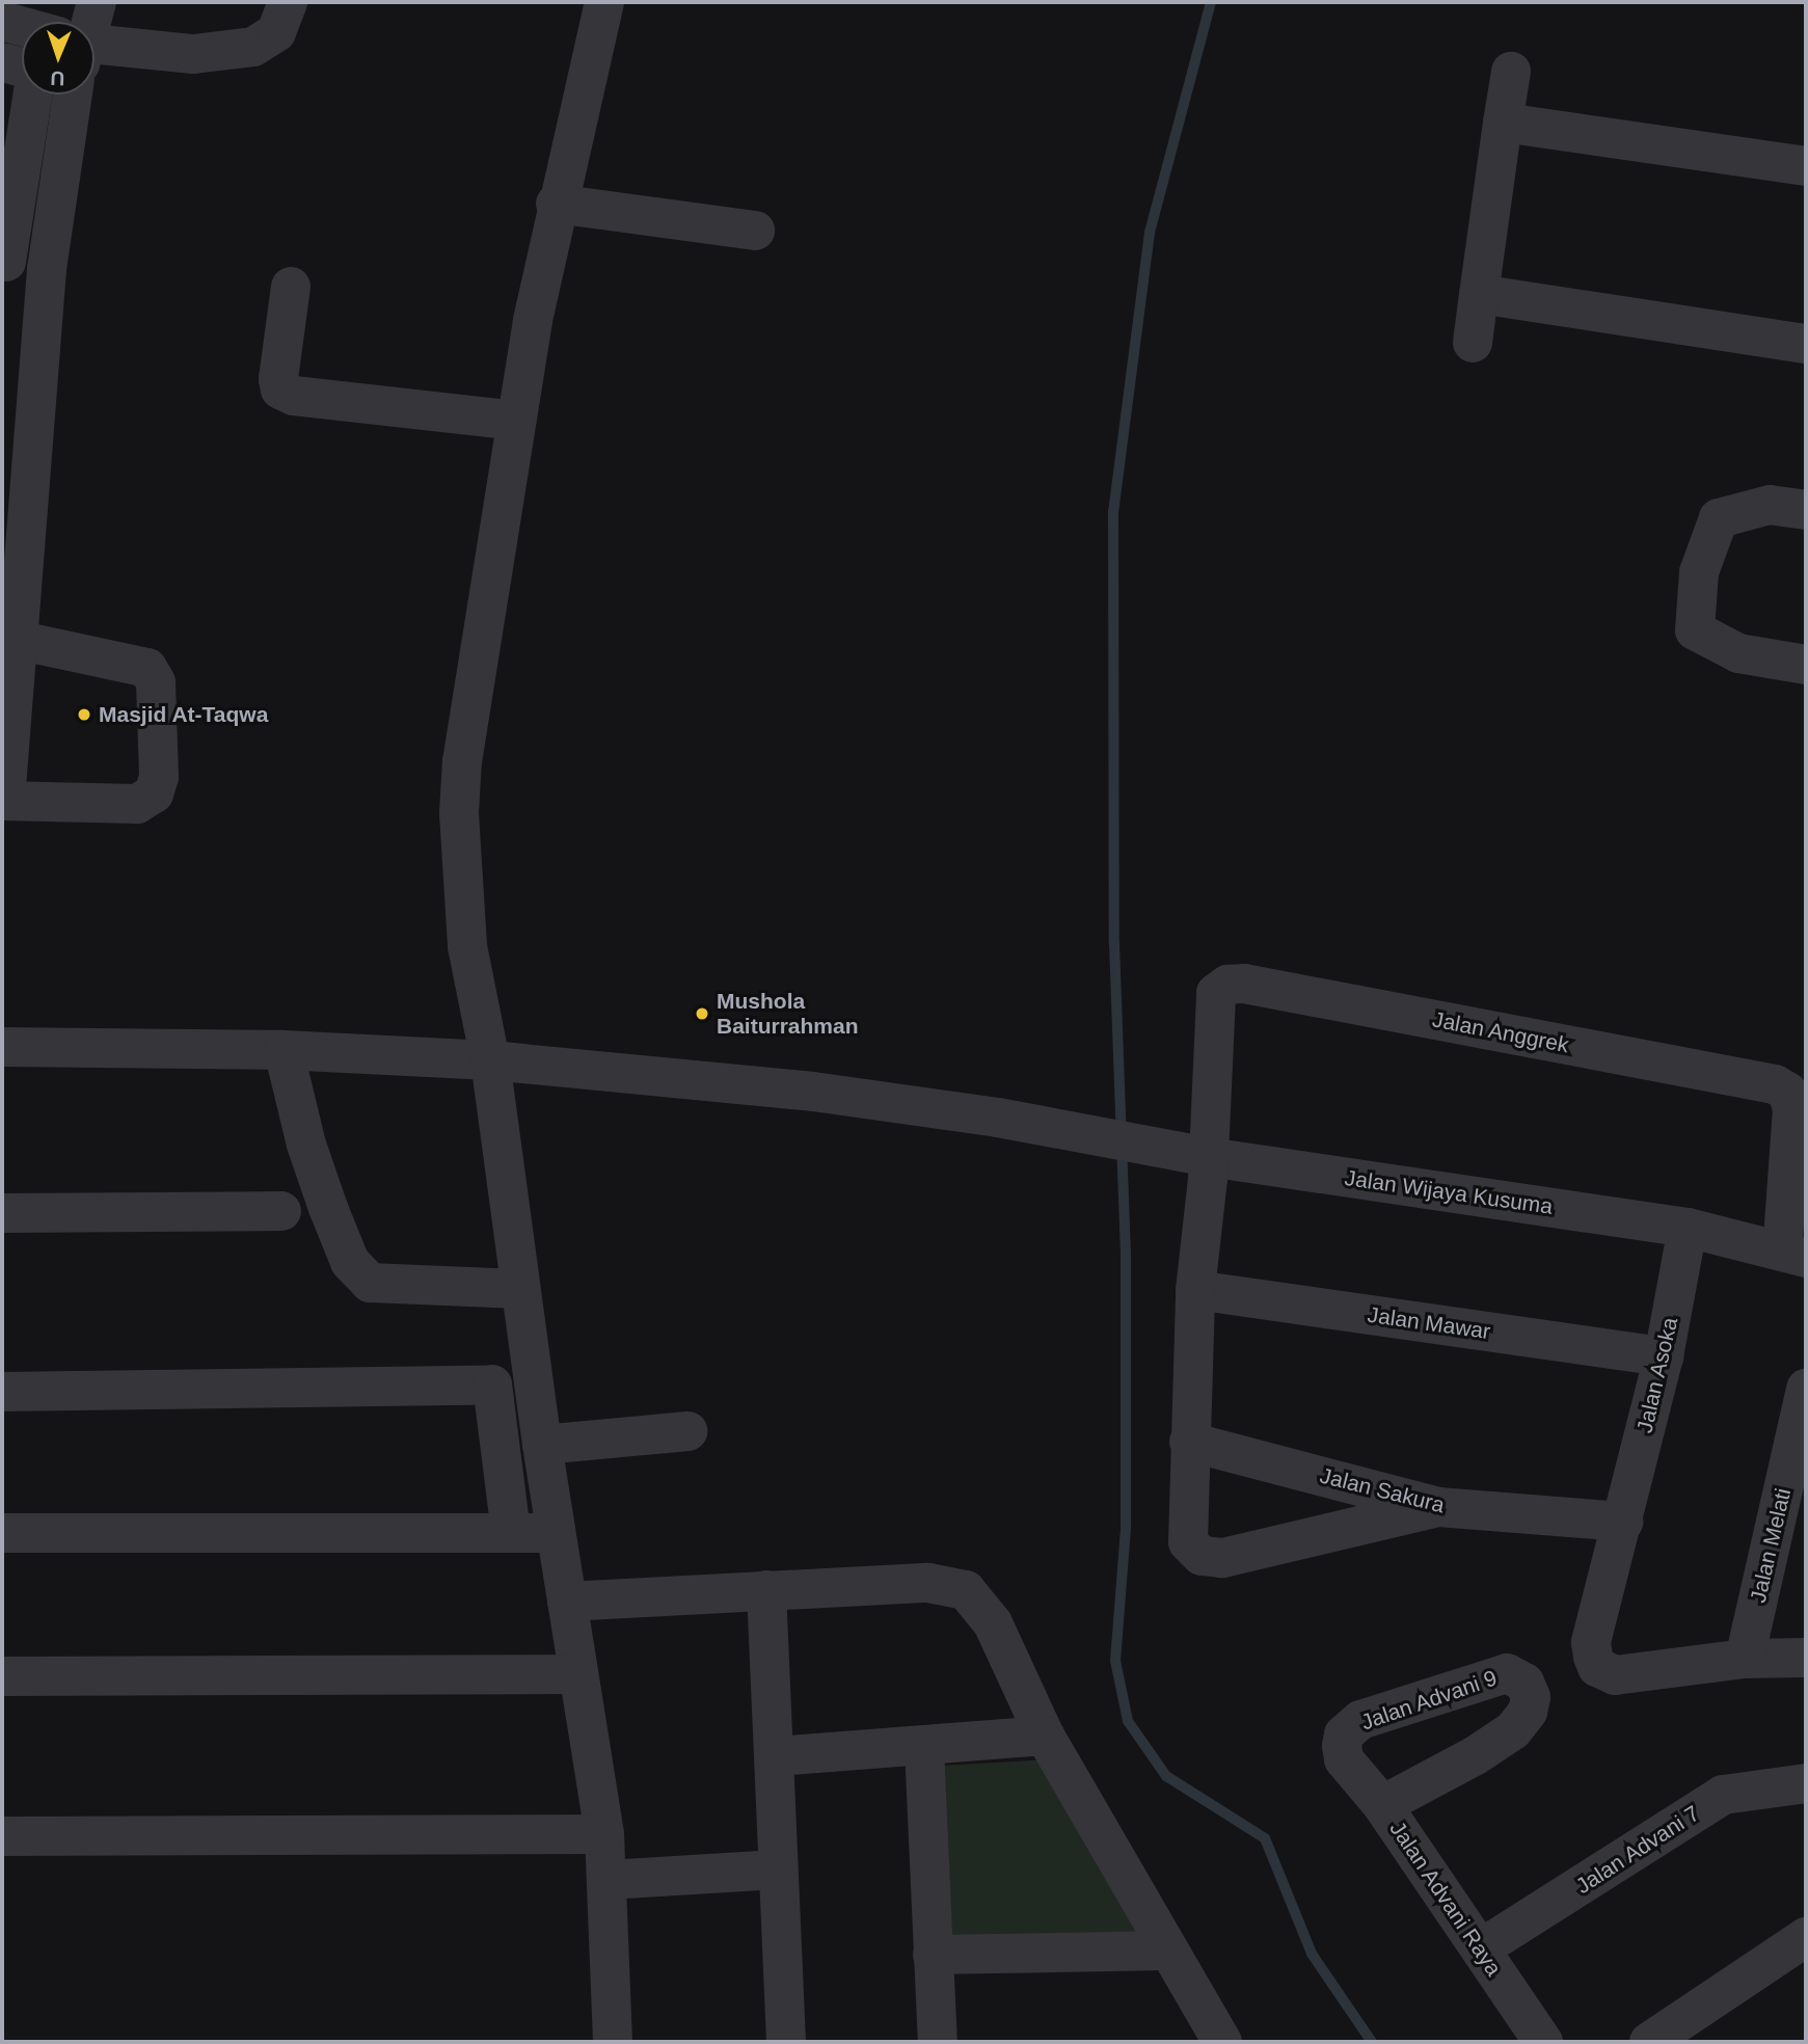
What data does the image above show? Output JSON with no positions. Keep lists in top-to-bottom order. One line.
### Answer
{"streets":{"street":["Jalan Anggrek","Jalan Wijaya Kusuma","Jalan Mawar","Jalan Asoka","Jalan Sakura","Jalan Melati","Jalan Advani 9","Jalan Advani 7","Jalan Advani Raya"]},"crossings":[["Jalan Anggrek","Jalan Wijaya Kusuma"],["Jalan Wijaya Kusuma","Jalan Asoka"],["Jalan Mawar","Jalan Asoka"],["Jalan Asoka","Jalan Sakura"],["Jalan Asoka","Jalan Melati"],["Jalan Advani 9","Jalan Advani Raya"],["Jalan Advani 7","Jalan Advani Raya"]],"places":["Masjid At-Taqwa","Mushola Baiturrahman"],"north":"bottom"}
